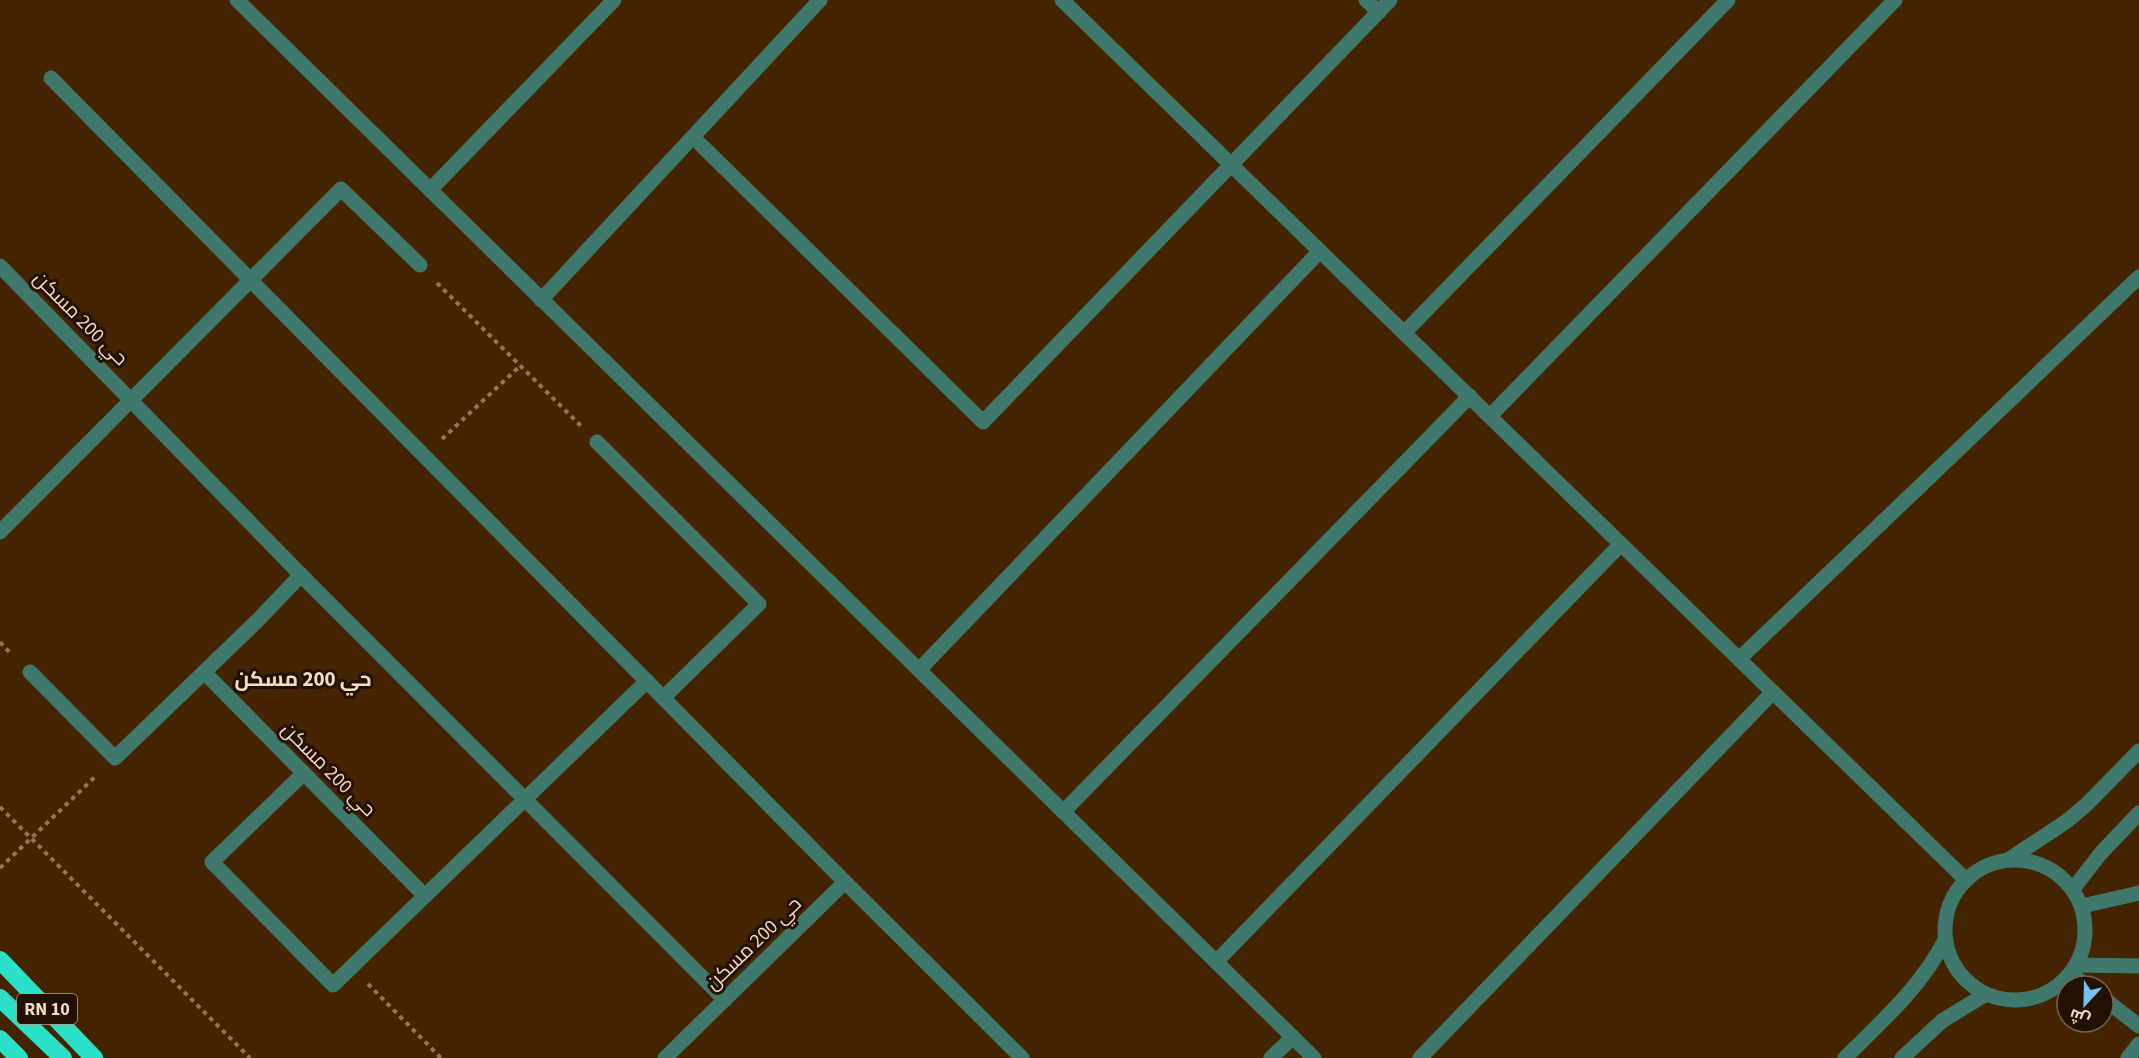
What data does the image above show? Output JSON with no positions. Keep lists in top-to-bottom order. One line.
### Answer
{"streets":{"highway":["RN 10"],"street":["حي 200 مسكن"]},"districts":["حي 200 مسكن"],"north":"bottom"}
